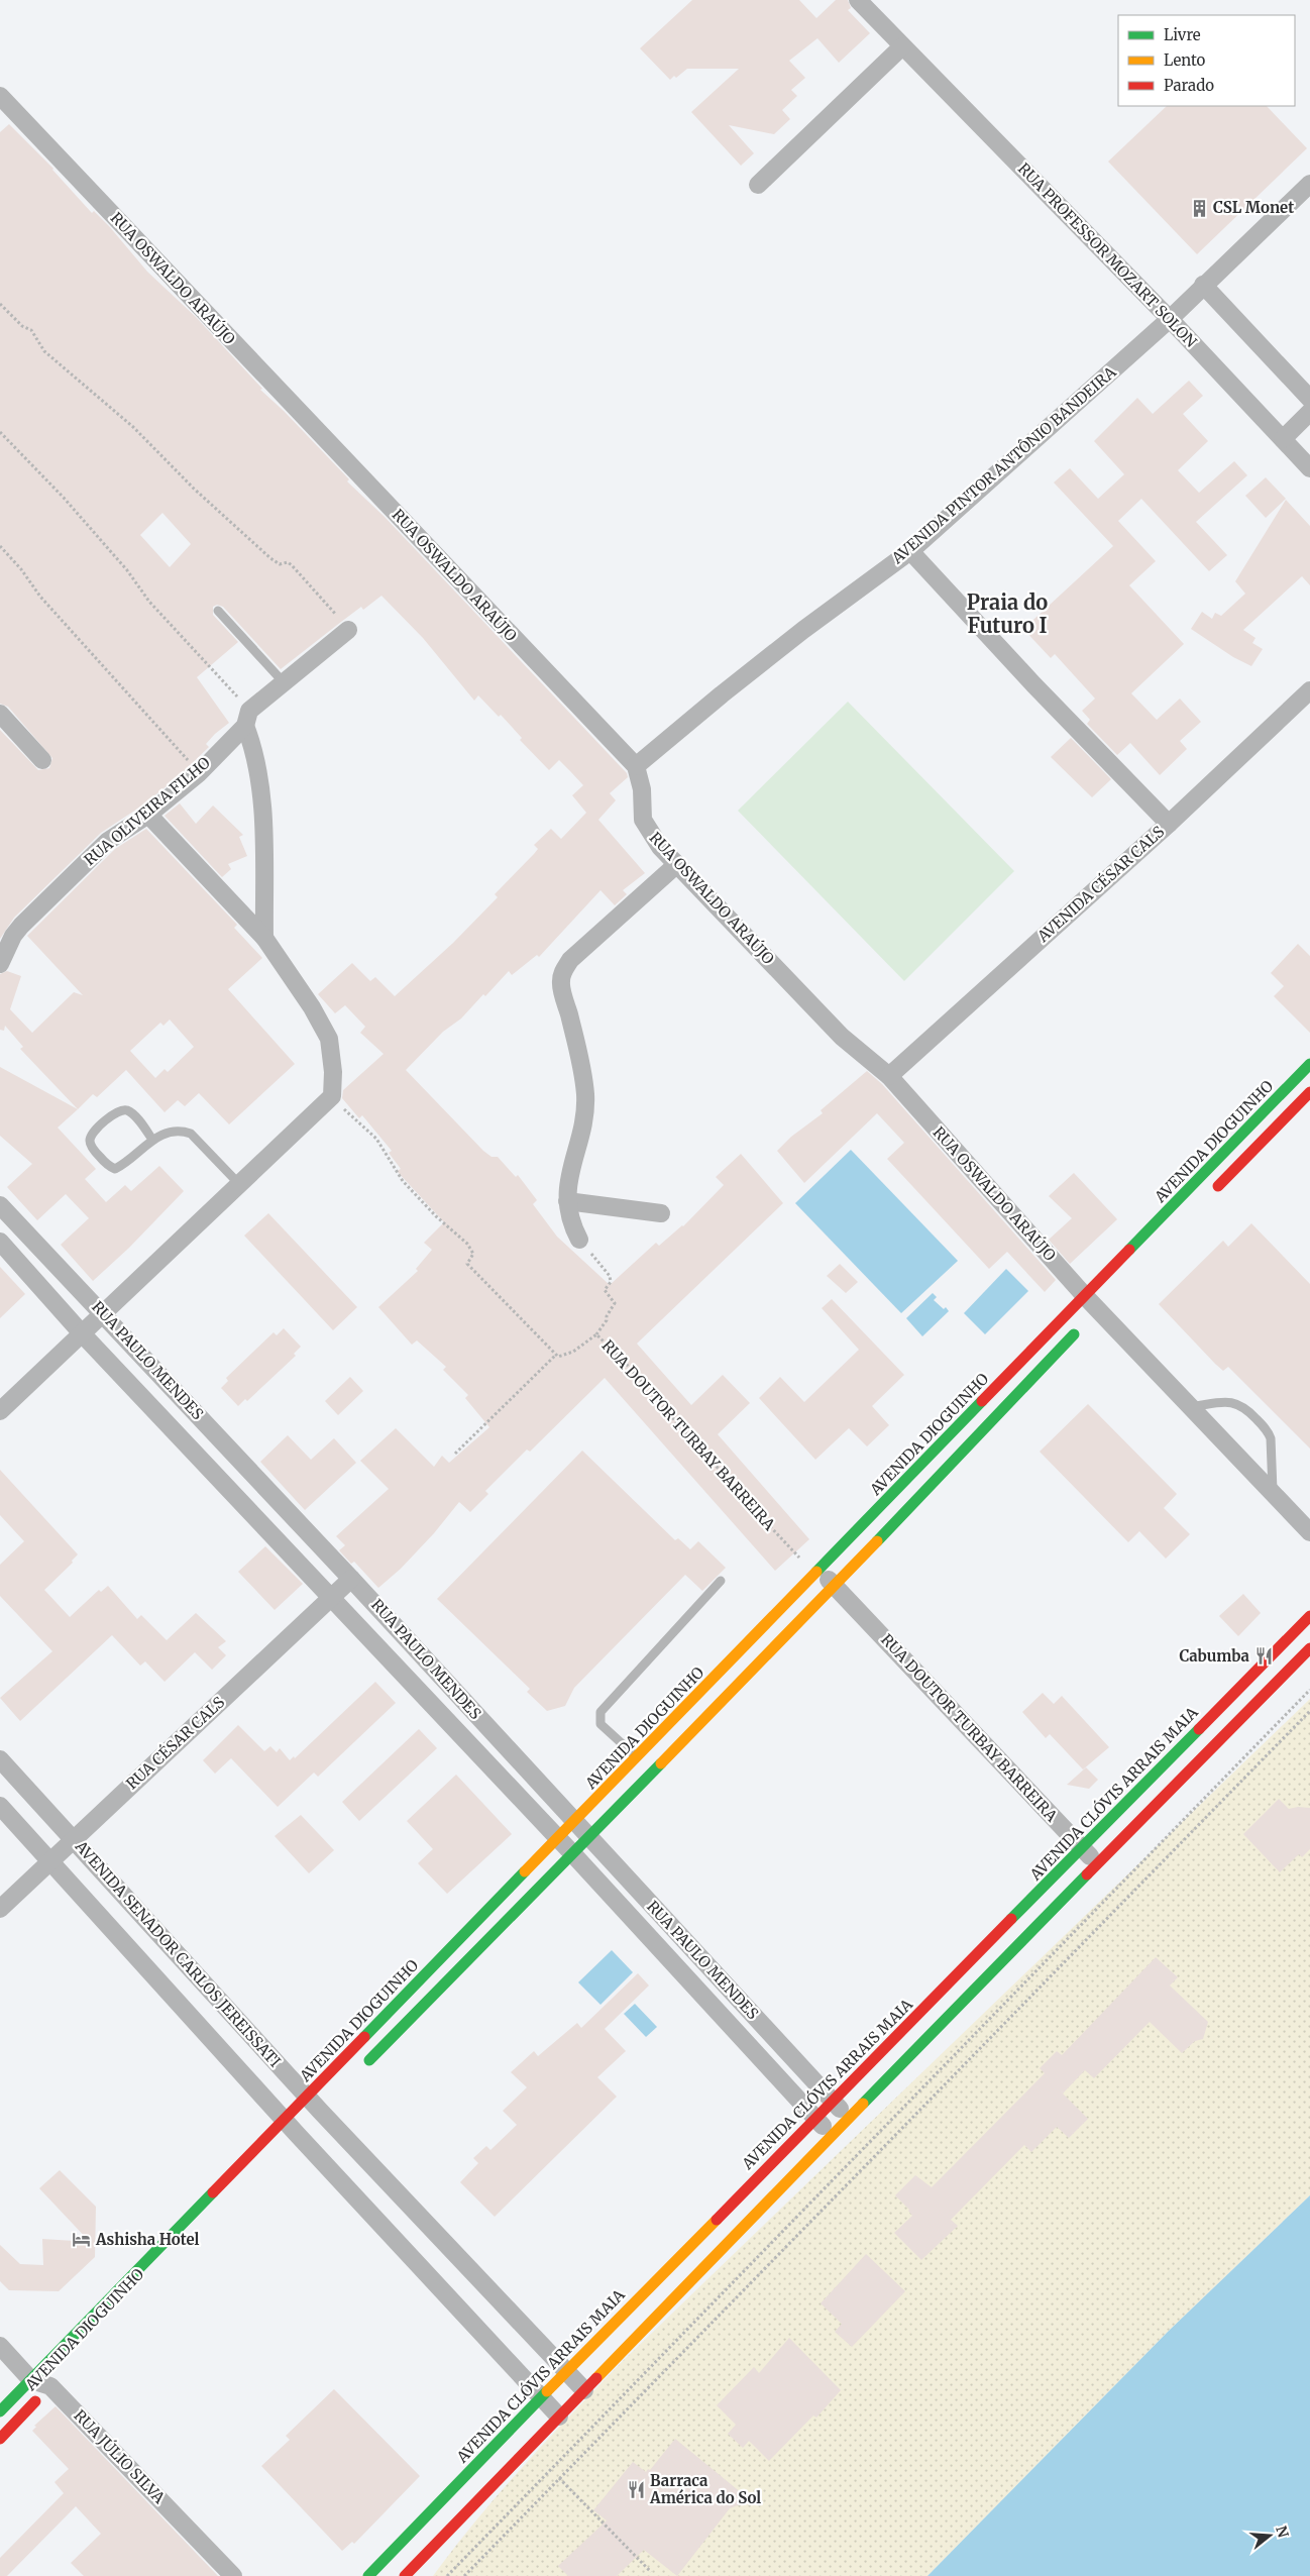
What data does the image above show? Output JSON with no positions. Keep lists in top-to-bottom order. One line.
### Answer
{"streets":{"main road":["AVENIDA DIOGUINHO","AVENIDA CLÓVIS ARRAIS MAIA"],"street":["RUA PROFESSOR MOZART SOLON","RUA OSWALDO ARAÚJO","AVENIDA PINTOR ANTÔNIO BANDEIRA","RUA OLIVEIRA FILHO","AVENIDA CÉSAR CALS","RUA PAULO MENDES","RUA DOUTOR TURBAY BARREIRA","RUA CÉSAR CALS","AVENIDA SENADOR CARLOS JEREISSATI","RUA JÚLIO SILVA"]},"crossings":[["RUA PROFESSOR MOZART SOLON","AVENIDA PINTOR ANTÔNIO BANDEIRA"],["RUA OSWALDO ARAÚJO","AVENIDA PINTOR ANTÔNIO BANDEIRA"],["RUA OSWALDO ARAÚJO","AVENIDA CÉSAR CALS"],["RUA OSWALDO ARAÚJO","AVENIDA DIOGUINHO"],["AVENIDA DIOGUINHO","RUA PAULO MENDES"],["AVENIDA DIOGUINHO","RUA DOUTOR TURBAY BARREIRA"],["AVENIDA DIOGUINHO","AVENIDA SENADOR CARLOS JEREISSATI"],["AVENIDA DIOGUINHO","RUA JÚLIO SILVA"],["RUA PAULO MENDES","RUA CÉSAR CALS"],["RUA PAULO MENDES","AVENIDA CLÓVIS ARRAIS MAIA"],["RUA DOUTOR TURBAY BARREIRA","AVENIDA CLÓVIS ARRAIS MAIA"],["RUA CÉSAR CALS","AVENIDA SENADOR CARLOS JEREISSATI"],["AVENIDA CLÓVIS ARRAIS MAIA","AVENIDA SENADOR CARLOS JEREISSATI"]],"districts":["Praia do Futuro I"],"places":{"building":["CSL Monet"],"restaurant":["Cabumba","Barraca América do Sol"],"hotel":["Ashisha Hotel"]},"legend":["Livre","Lento","Parado"],"north":"right"}
